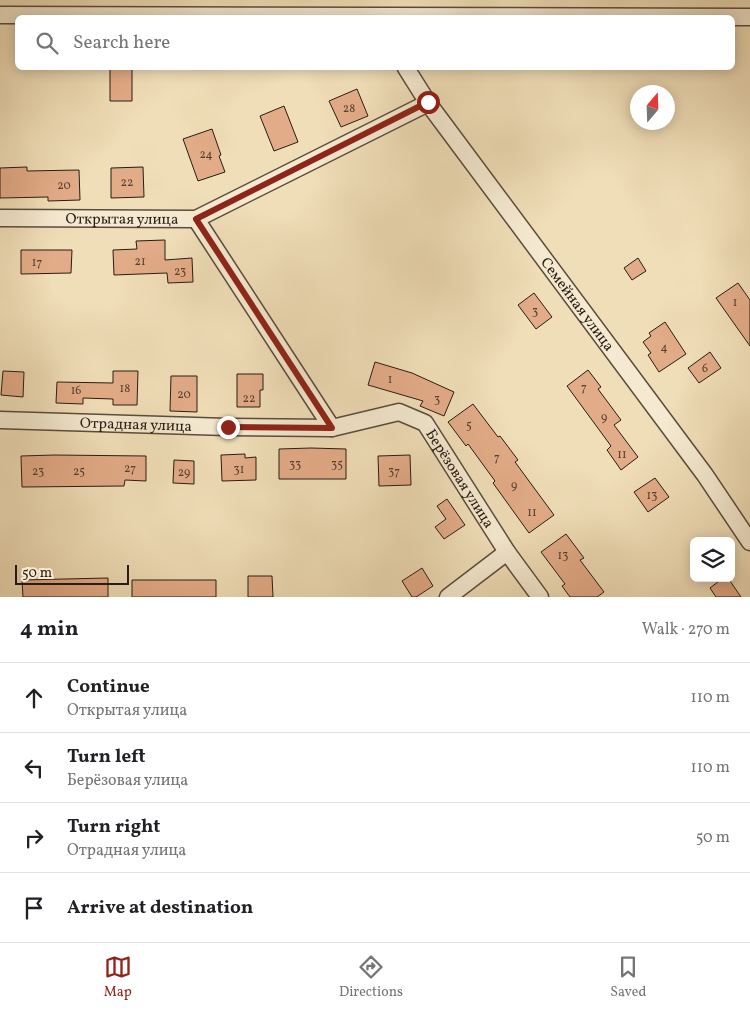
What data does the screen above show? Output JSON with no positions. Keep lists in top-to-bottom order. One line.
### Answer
{"streets":{"street":["Открытая улица","Семейная улица","Отрадная улица","Берёзовая улица"]},"crossings":[["Открытая улица","Семейная улица"],["Отрадная улица","Берёзовая улица"]],"house_numbers":["28","24","22","20","21","17","23","1","3","4","6","1","7","18","16","20","22","3","9","5","11","7","33","35","27","31","23","25","37","29","9","13","11","13"],"scale_bar":"50 m","north":"top","page":{"search":"Search here","scale":"50 m","heading":["4 min","Walk · 270 m"],"list":[["Continue","Открытая улица","110 m"],["Turn left","Берёзовая улица","110 m"],["Turn right","Отрадная улица","50 m"],"Arrive at destination"],"nav":["Map","Directions","Saved"]}}
